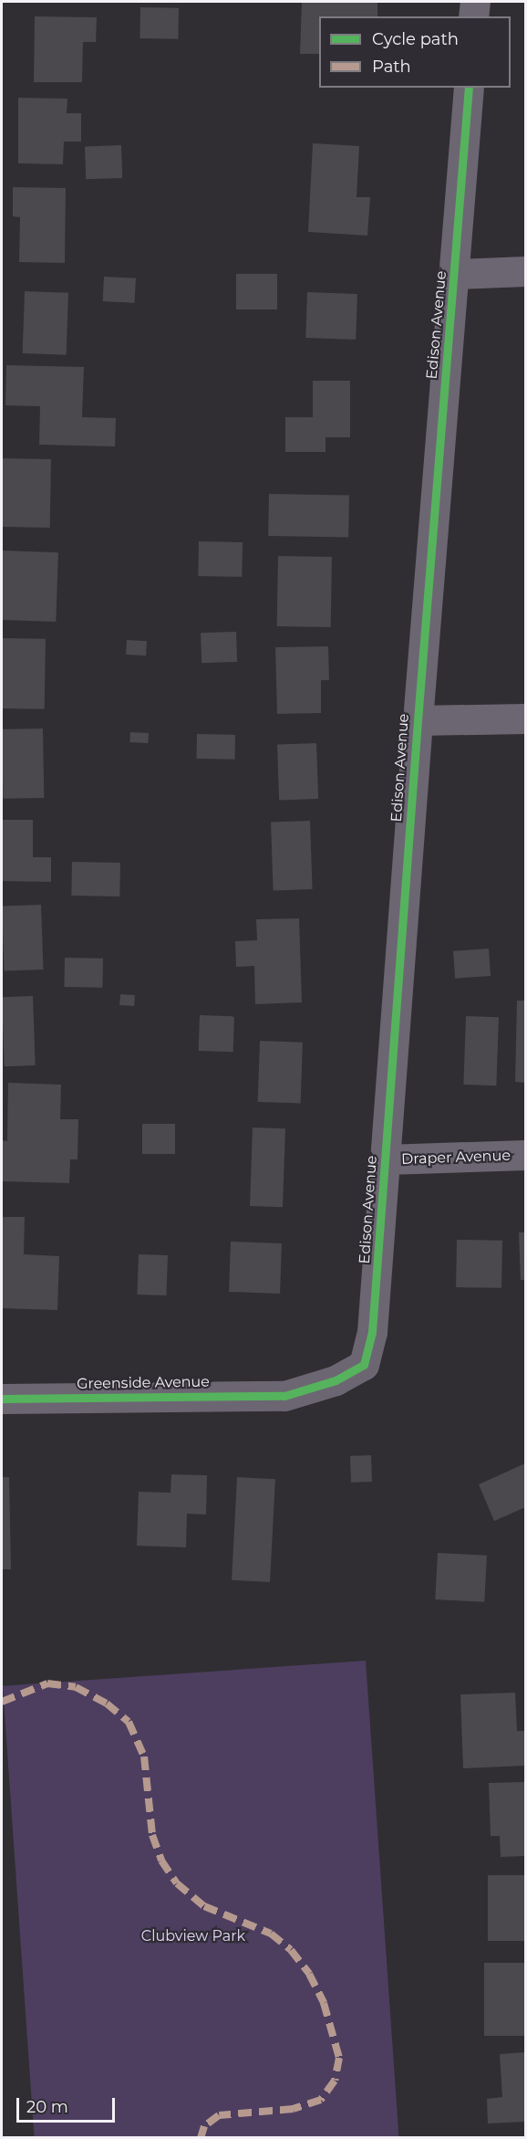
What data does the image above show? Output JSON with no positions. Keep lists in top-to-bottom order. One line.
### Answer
{"streets":{"street":["Edison Avenue","Draper Avenue","Greenside Avenue"]},"crossings":[["Edison Avenue","Draper Avenue"],["Edison Avenue","Greenside Avenue"]],"parks":["Clubview Park"],"legend":["Cycle path","Path"],"scale_bar":"20 m"}
